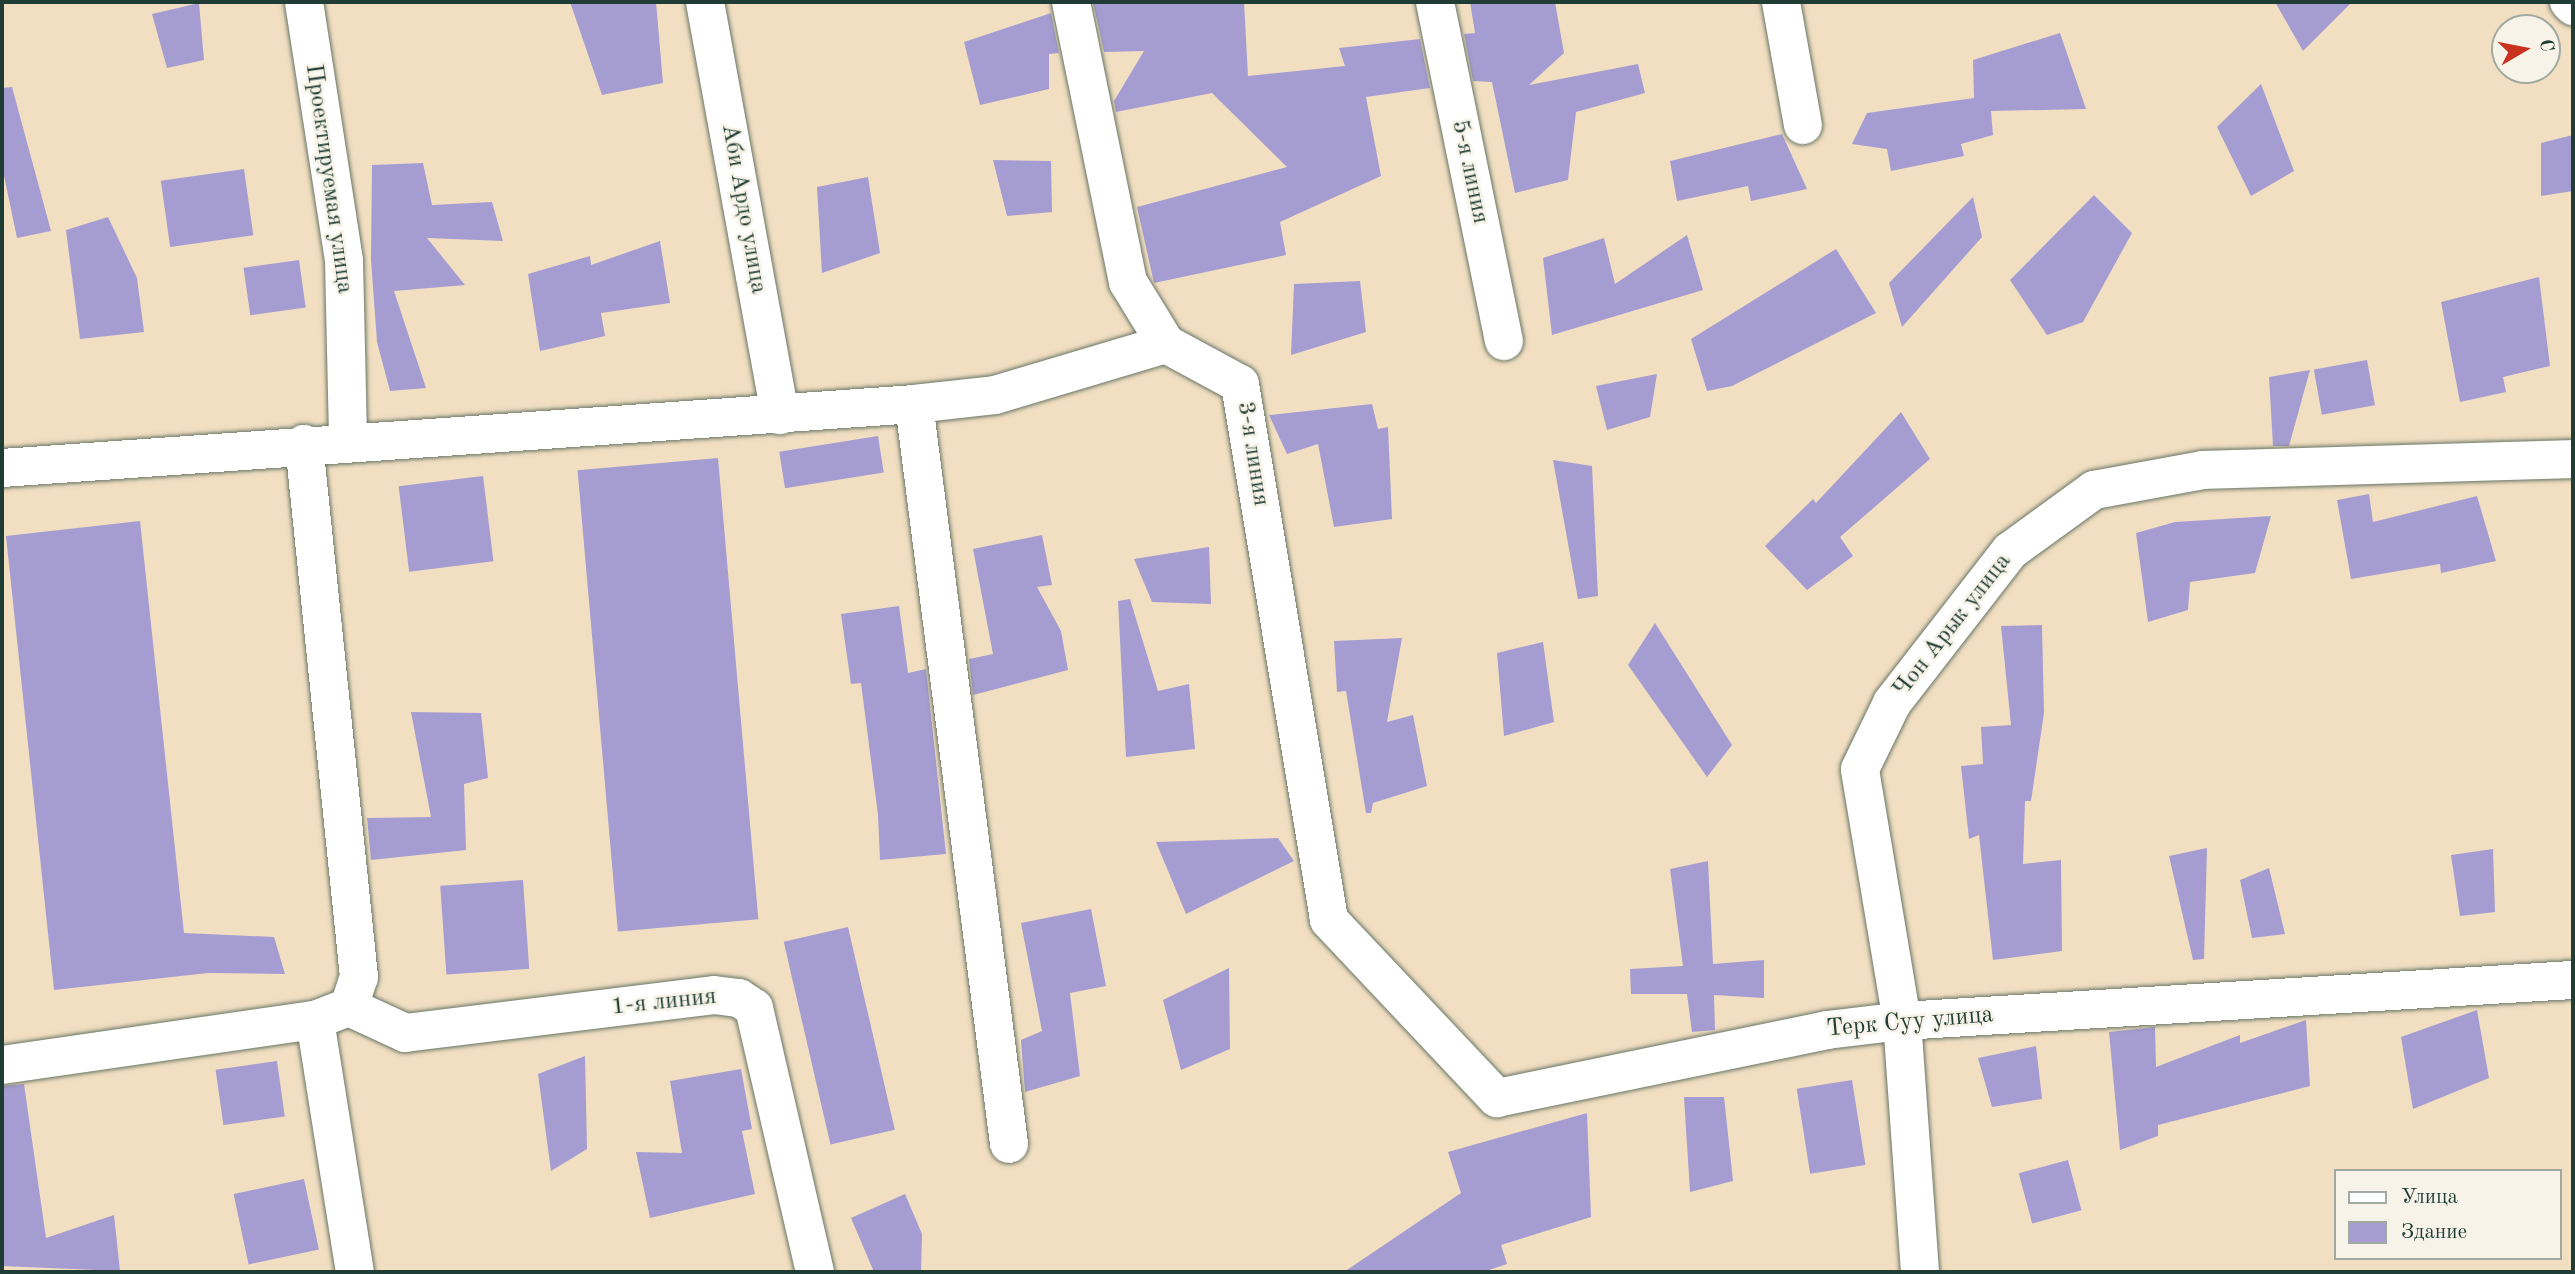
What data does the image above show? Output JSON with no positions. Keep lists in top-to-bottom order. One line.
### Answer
{"streets":{"street":["5-я линия","Проектируемая улица","Аби Ардо улица","3-я линия","Чон Арык улица","1-я линия","Терк Суу улица"]},"crossings":[["3-я линия","Терк Суу улица"],["Чон Арык улица","Терк Суу улица"]],"legend":["Улица","Здание"],"north":"right"}
